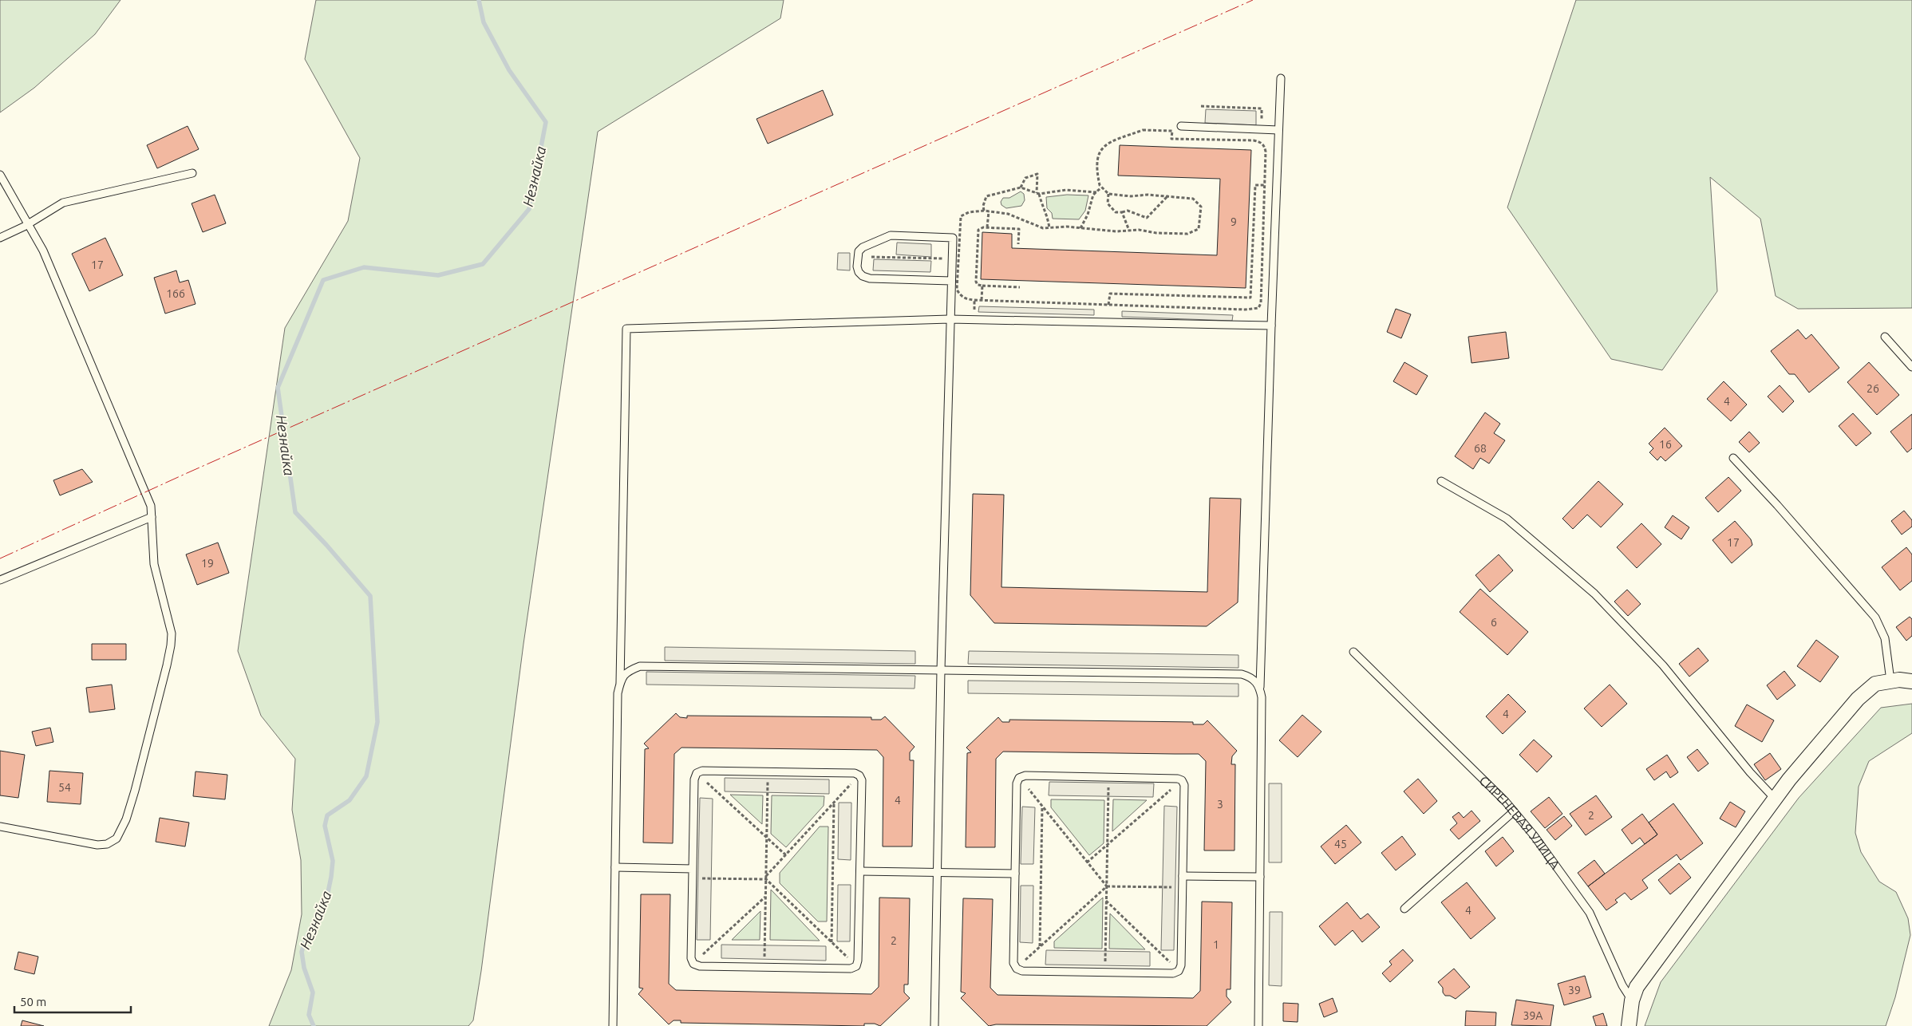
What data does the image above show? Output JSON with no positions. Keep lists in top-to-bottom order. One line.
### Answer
{"streets":{"lane":["СИРЕНЕВАЯ УЛИЦА"]},"water":["Незнайка"],"house_numbers":["9","17","166","26","4","16","68","17","19","6","4","54","4","3","2","45","4","2","1","39","39А"],"scale_bar":"50 m"}
